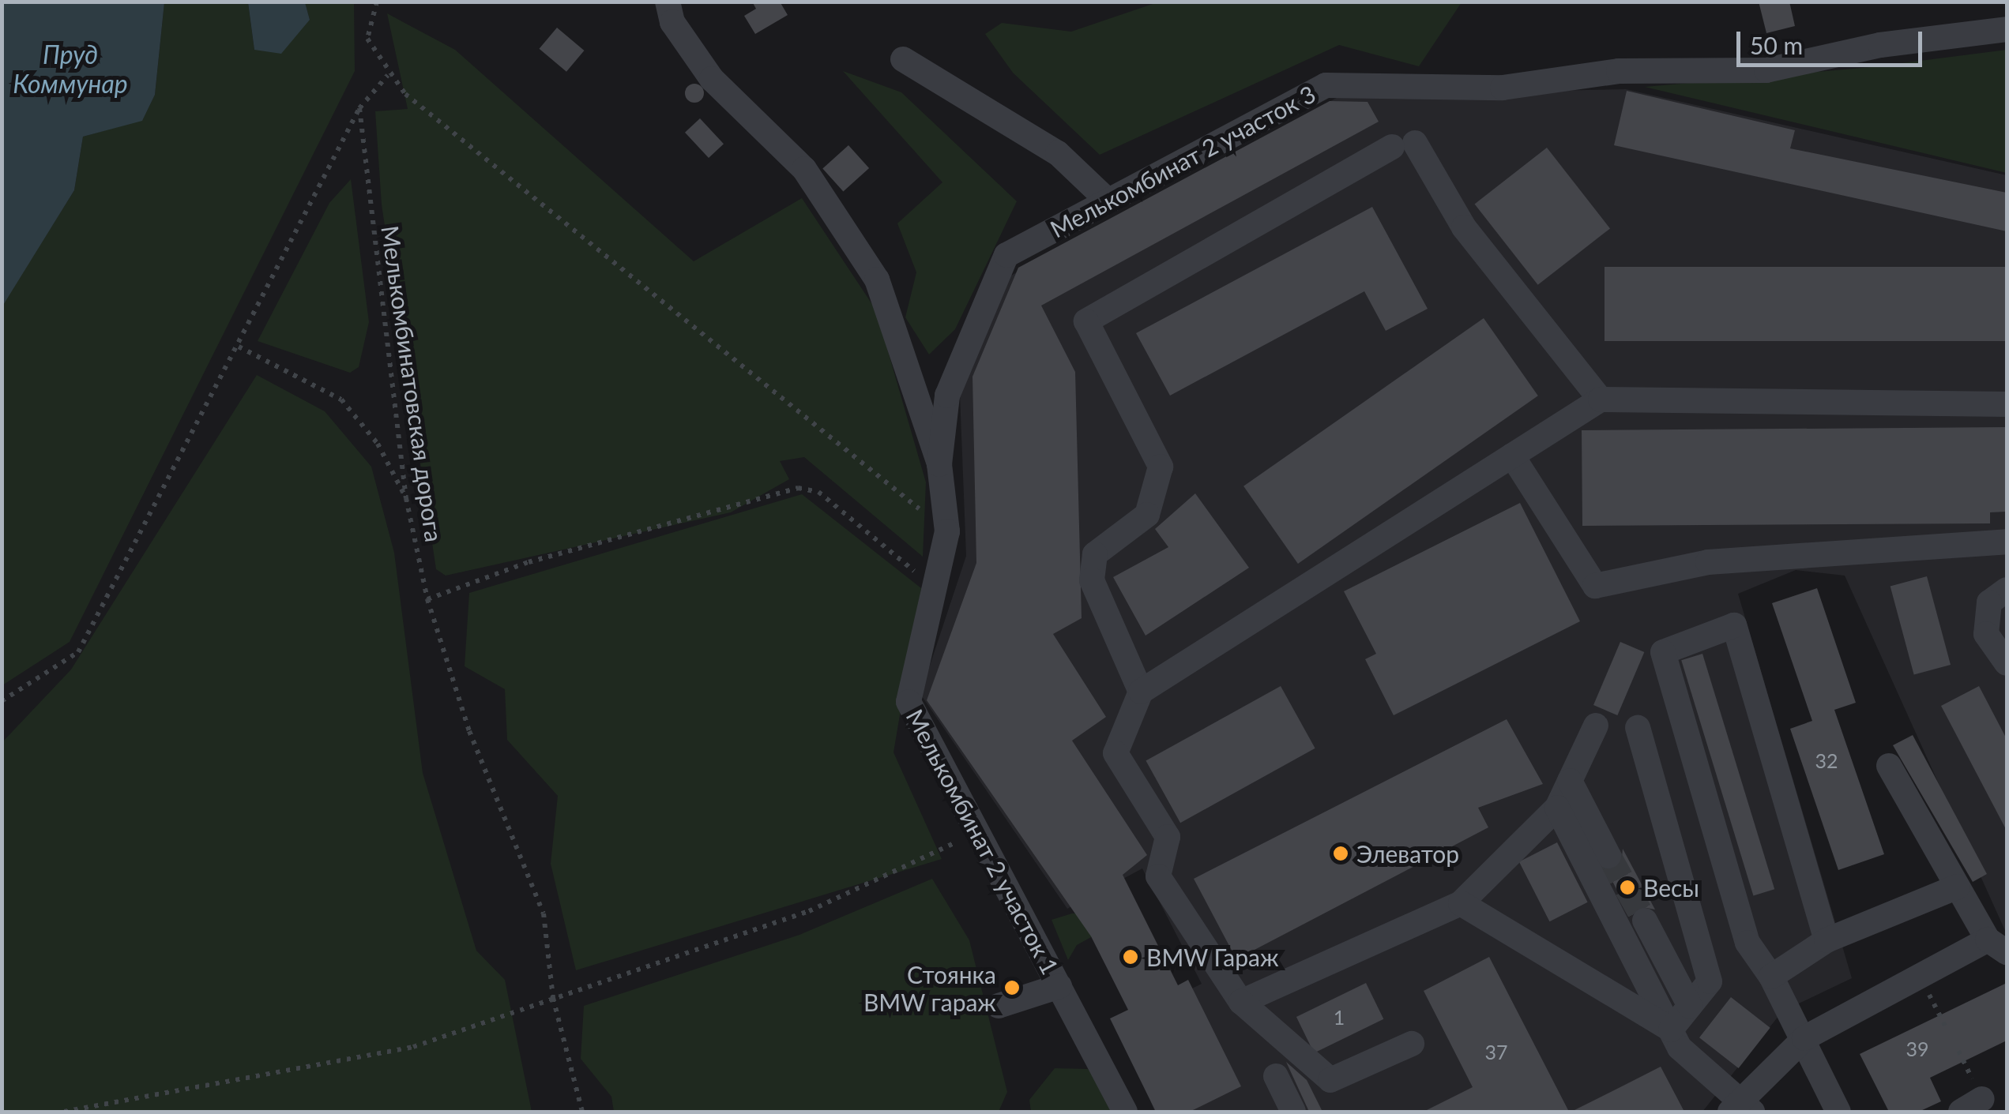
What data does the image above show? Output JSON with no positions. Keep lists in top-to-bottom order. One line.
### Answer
{"streets":{"street":["Мелькомбинат 2 участок 3","Мелькомбинат 2 участок 1"],"path":["Мелькомбинатовская дорога"]},"crossings":[["Мелькомбинат 2 участок 3","Мелькомбинат 2 участок 1"]],"water":["Пруд Коммунар"],"places":["Элеватор","Весы","BMW Гараж","Стоянка BMW гараж"],"house_numbers":["32","1","39","37"],"scale_bar":"50 m"}
